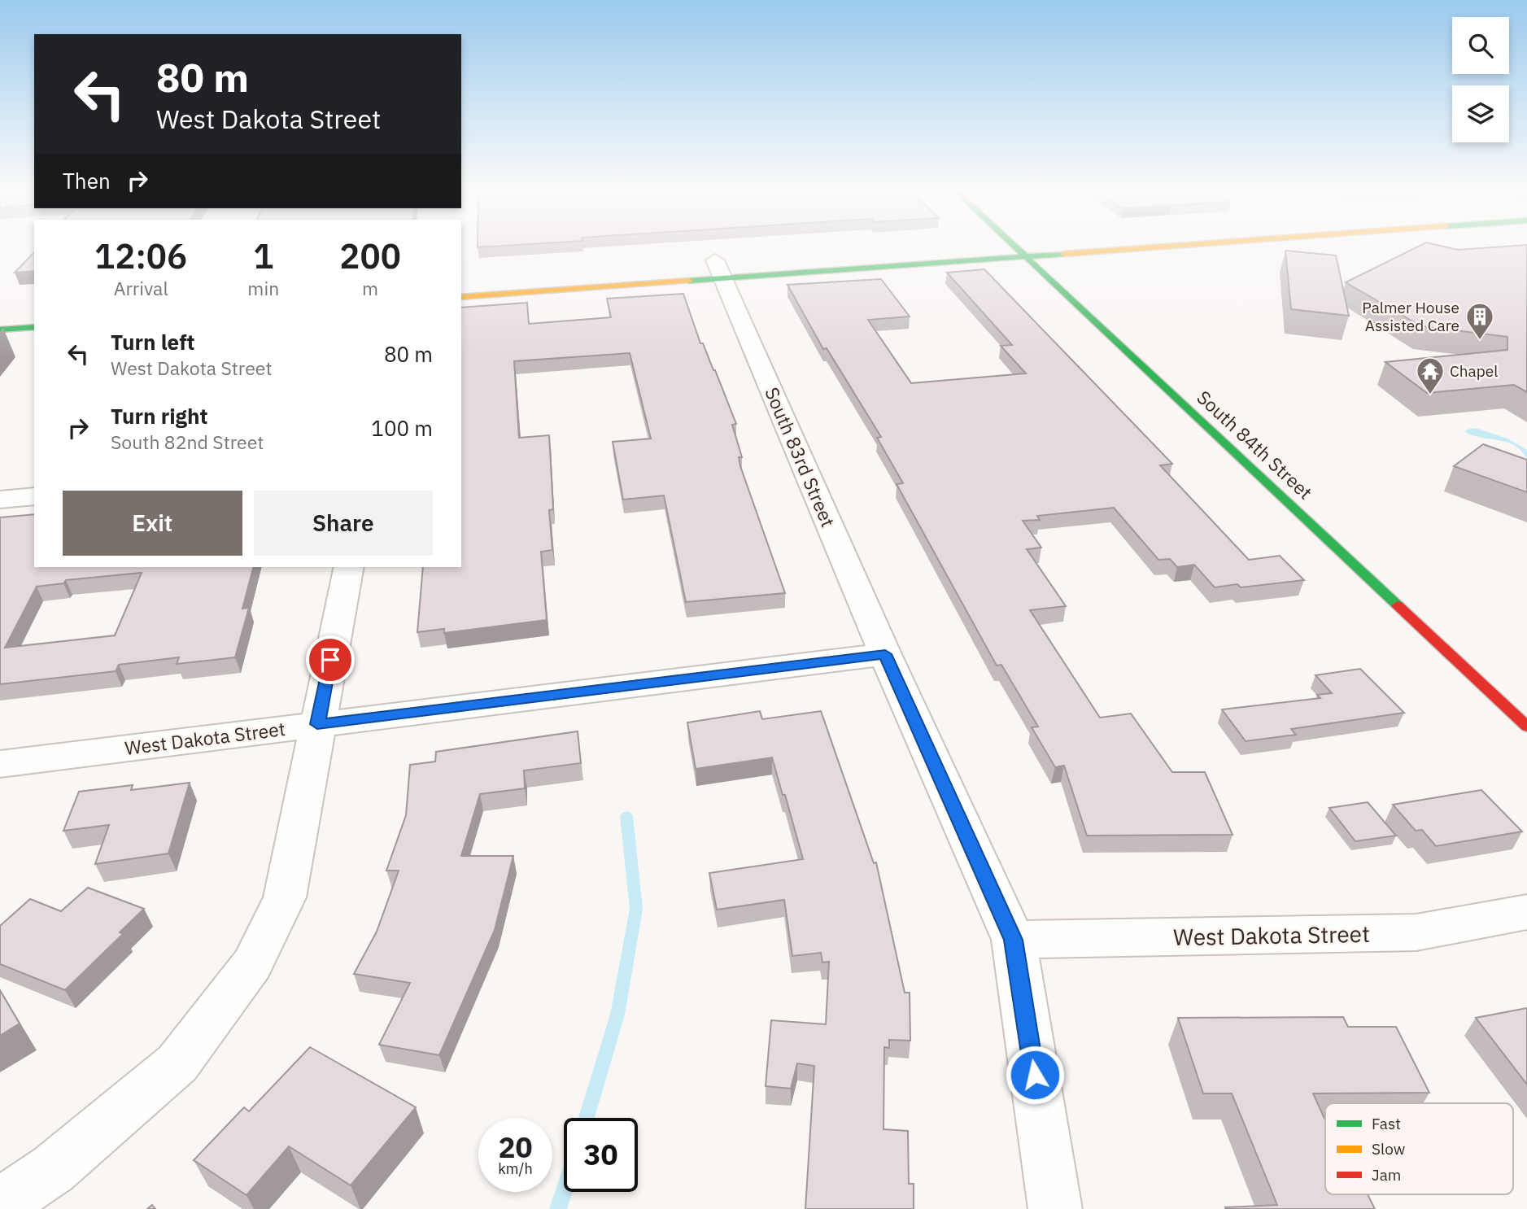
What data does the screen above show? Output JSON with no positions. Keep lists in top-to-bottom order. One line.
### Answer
{"streets":{"main road":["South 84th Street"],"street":["South 83rd Street","West Dakota Street"]},"crossings":[["South 83rd Street","West Dakota Street"]],"places":{"building":["Palmer House Assisted Care"],"temple":["Chapel"]},"legend":["Fast","Slow","Jam"],"page":{"turn":["80 m","West Dakota Street"],"then":"Then","eta":["12:06","Arrival","1","min","200","m"],"list":[{"name":"Turn left","note":"West Dakota Street","value":"80 m"},{"name":"Turn right","note":"South 82nd Street","value":"100 m"}],"buttons":["Exit","Share"],"speed":"20 km/h","limit":"30"}}
